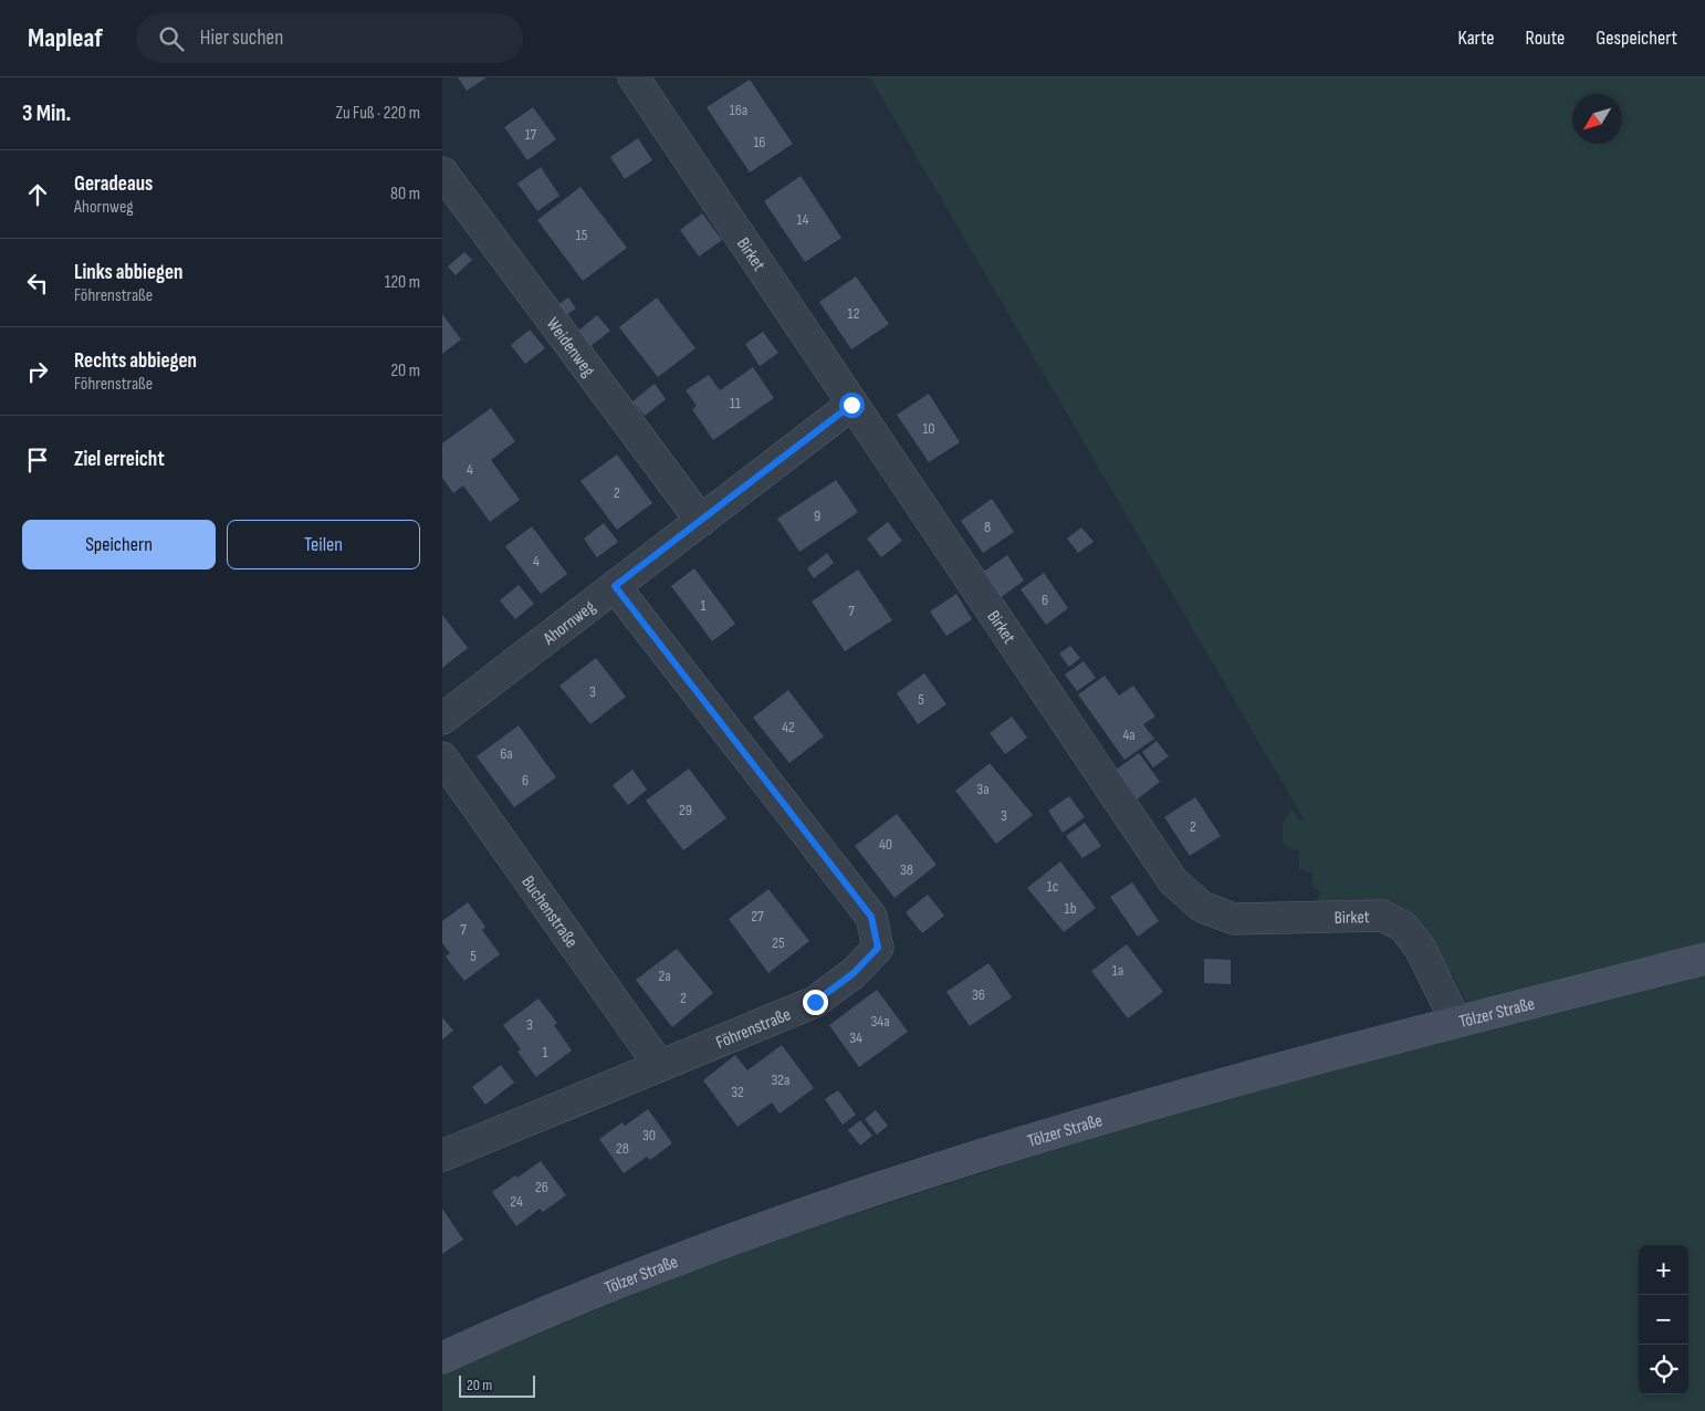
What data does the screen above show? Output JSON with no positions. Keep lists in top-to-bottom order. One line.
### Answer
{"streets":{"main road":["Tölzer Straße"],"street":["Birket","Weidenweg","Ahornweg","Buchenstraße","Föhrenstraße"]},"crossings":[["Birket","Ahornweg"],["Birket","Tölzer Straße"],["Weidenweg","Ahornweg"],["Ahornweg","Föhrenstraße"],["Buchenstraße","Föhrenstraße"]],"house_numbers":["16a","17","16","14","15","12","11","10","4","2","9","8","4","6","1","7","3","5","42","4a","6a","6","3a","29","3","2","40","38","1c","1b","27","7","25","5","1a","2a","36","2","34a","3","34","1","32a","32","30","28","26","24"],"scale_bar":"20 m","north":"bottom left","page":{"header":"Mapleaf","search":"Hier suchen","nav":["Karte","Route","Gespeichert"],"heading":["3 Min.","Zu Fuß · 220 m"],"list":[["Geradeaus","Ahornweg","80 m"],["Links abbiegen","Föhrenstraße","120 m"],["Rechts abbiegen","Föhrenstraße","20 m"],"Ziel erreicht"],"buttons":["Speichern","Teilen"],"map_buttons":["+","−"],"scale":"20 m"}}
